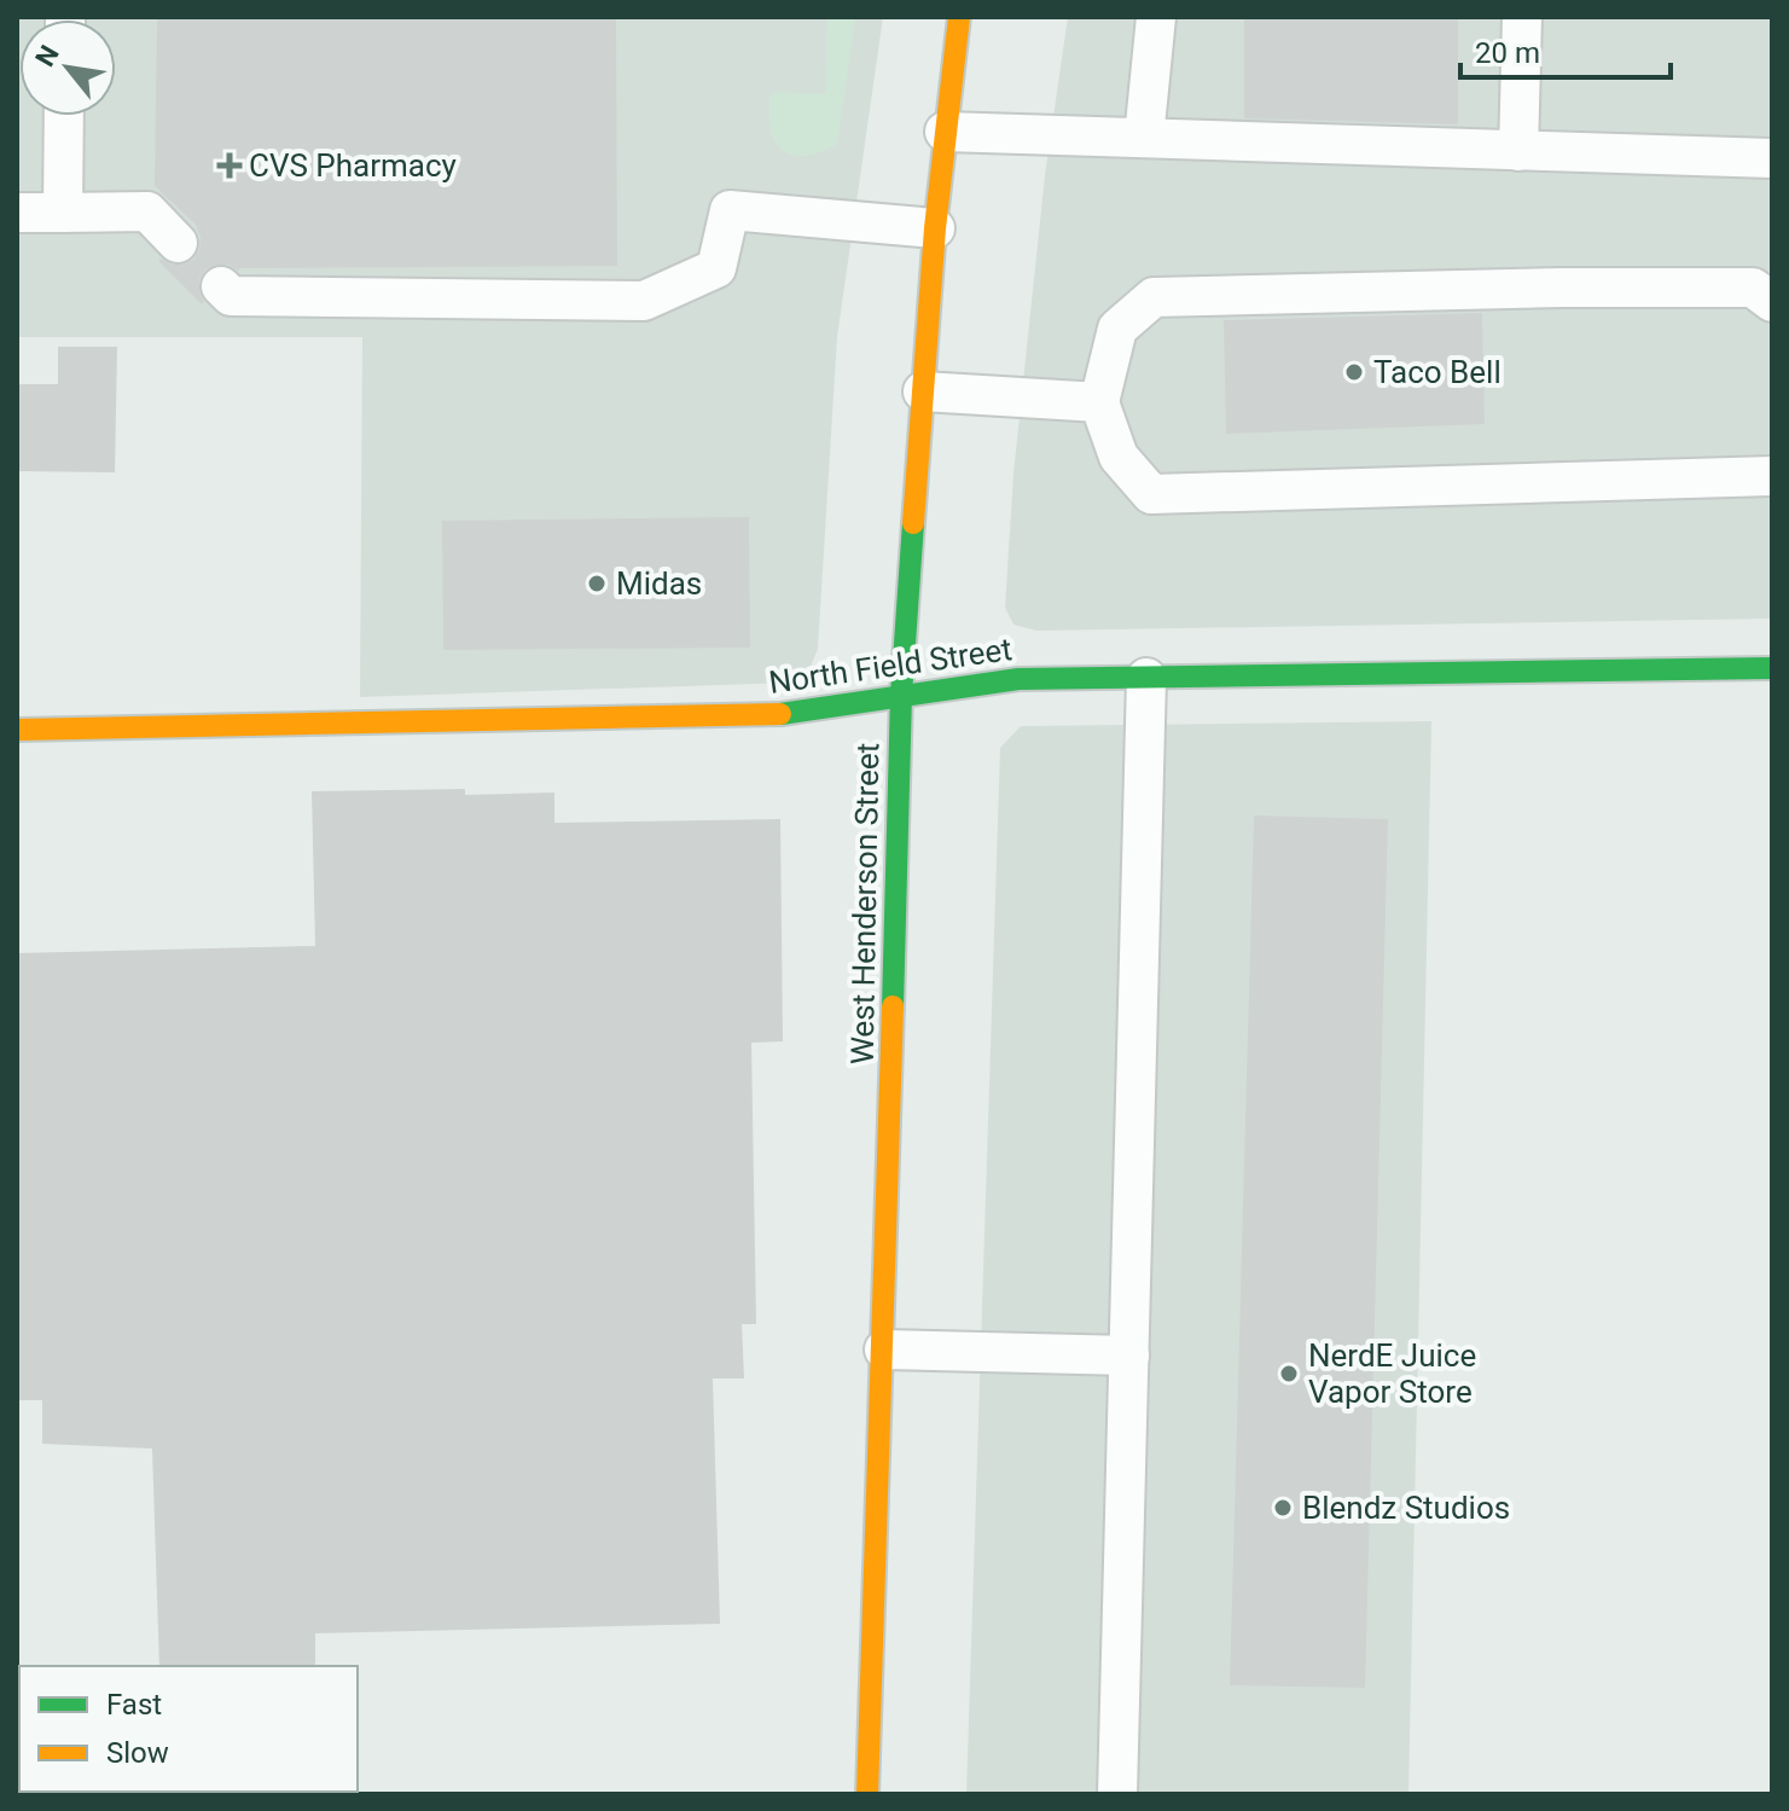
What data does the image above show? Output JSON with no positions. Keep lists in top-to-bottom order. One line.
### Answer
{"streets":{"main road":["North Field Street","West Henderson Street"]},"crossings":[["North Field Street","West Henderson Street"]],"places":{"health":["CVS Pharmacy"],"other":["Taco Bell","Midas","NerdE Juice Vapor Store","Blendz Studios"]},"legend":["Fast","Slow"],"scale_bar":"20 m","north":"top left"}
